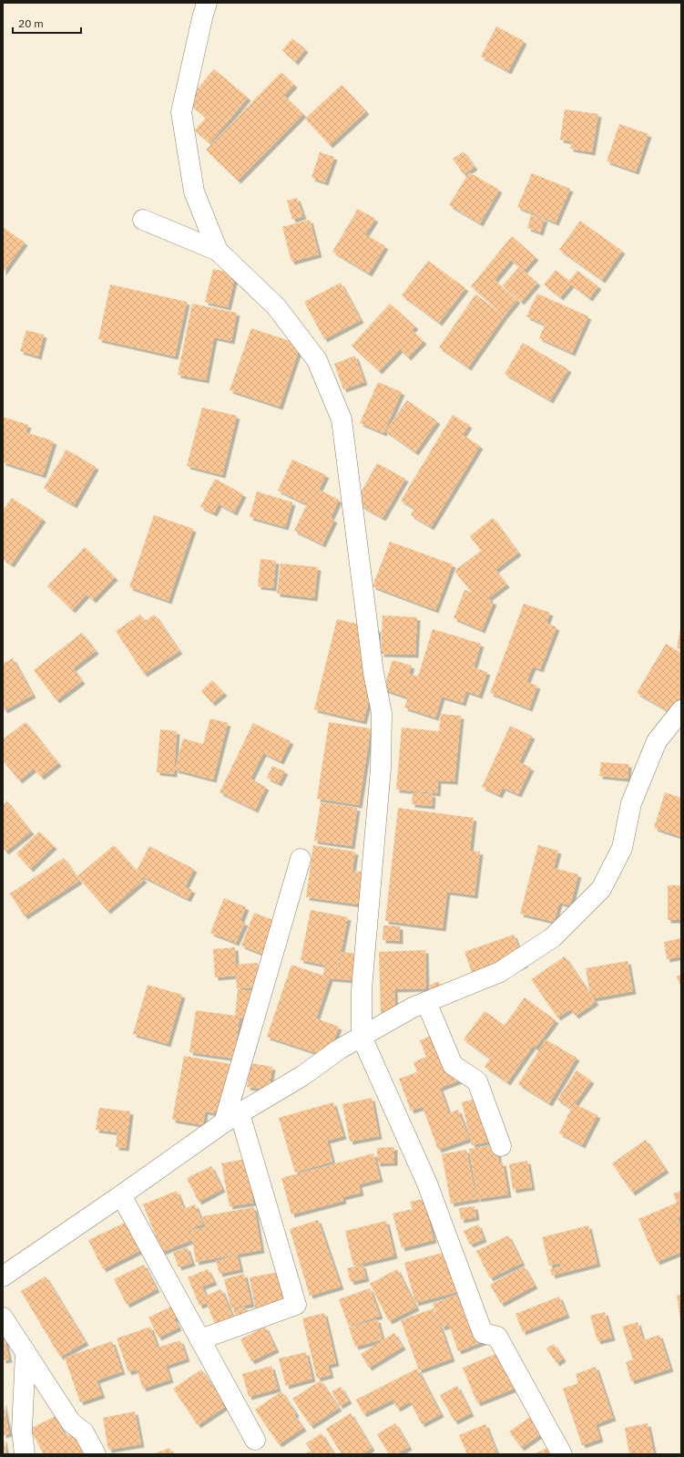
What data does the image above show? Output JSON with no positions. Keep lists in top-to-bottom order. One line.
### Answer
{"scale_bar":"20 m"}
